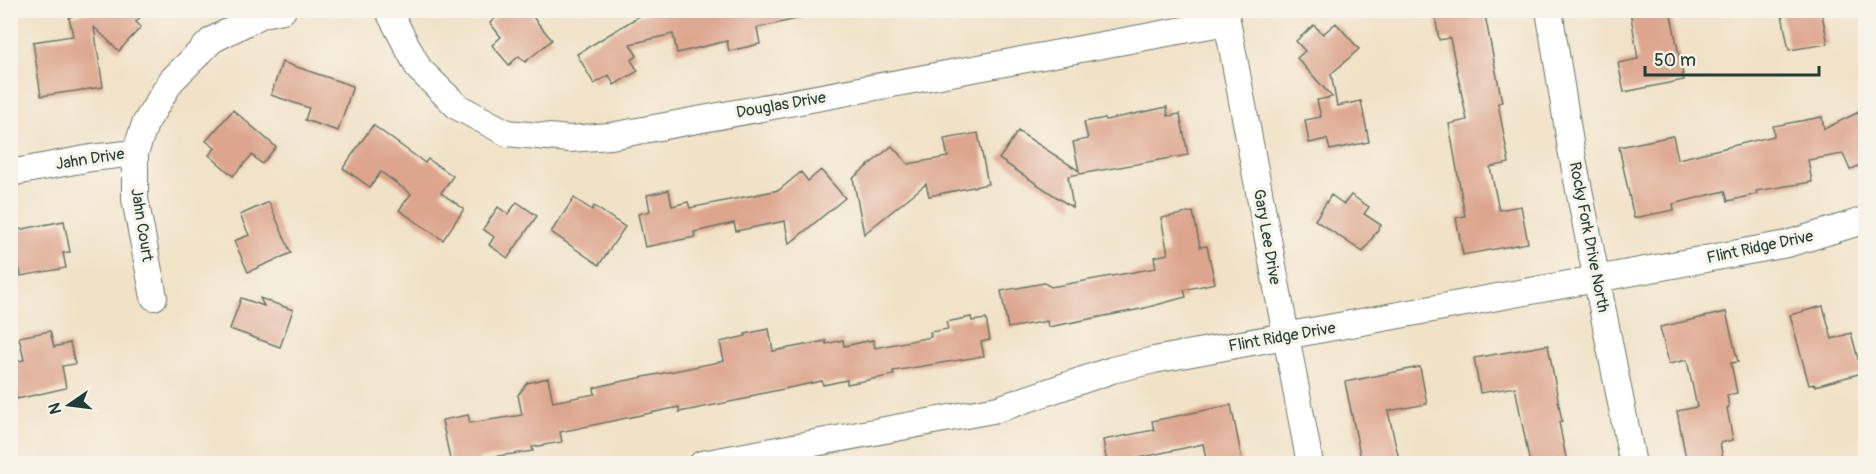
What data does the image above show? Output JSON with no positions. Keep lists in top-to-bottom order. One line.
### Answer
{"streets":{"street":["Douglas Drive","Jahn Drive","Jahn Court","Gary Lee Drive","Rocky Fork Drive North","Flint Ridge Drive"]},"crossings":[["Douglas Drive","Gary Lee Drive"],["Jahn Drive","Jahn Court"],["Gary Lee Drive","Flint Ridge Drive"],["Rocky Fork Drive North","Flint Ridge Drive"]],"scale_bar":"50 m","north":"left"}
